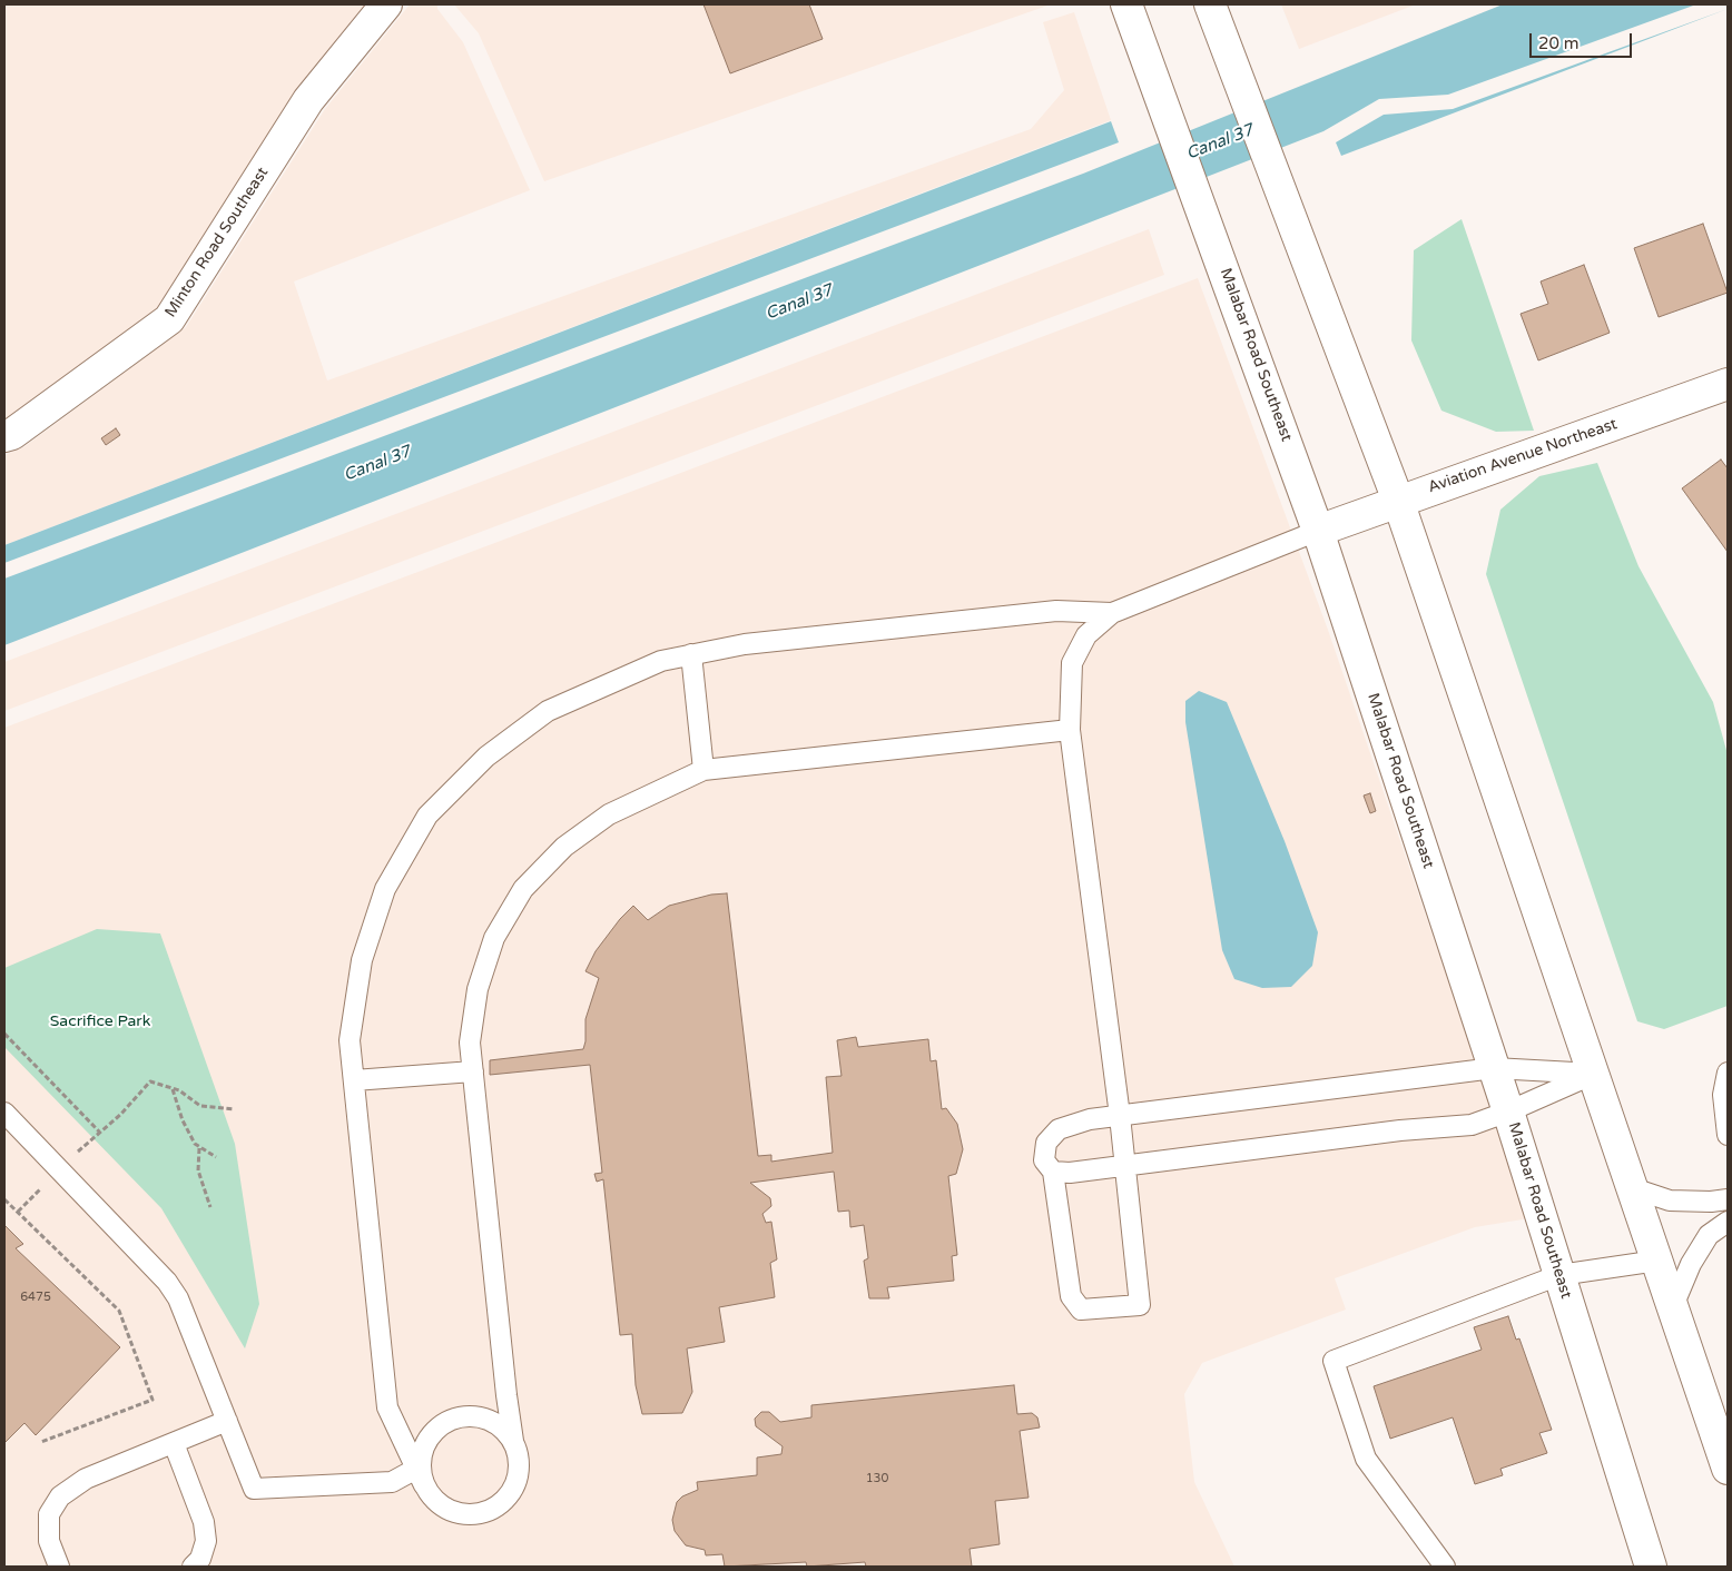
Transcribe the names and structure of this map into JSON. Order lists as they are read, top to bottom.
{
  "streets": {
    "main road": ["Minton Road Southeast", "Malabar Road Southeast", "Aviation Avenue Northeast"]
  },
  "crossings": [
    ["Malabar Road Southeast", "Aviation Avenue Northeast"]
  ],
  "water": ["Canal 37"],
  "parks": ["Sacrifice Park"],
  "house_numbers": ["6475", "130"],
  "scale_bar": "20 m"
}
